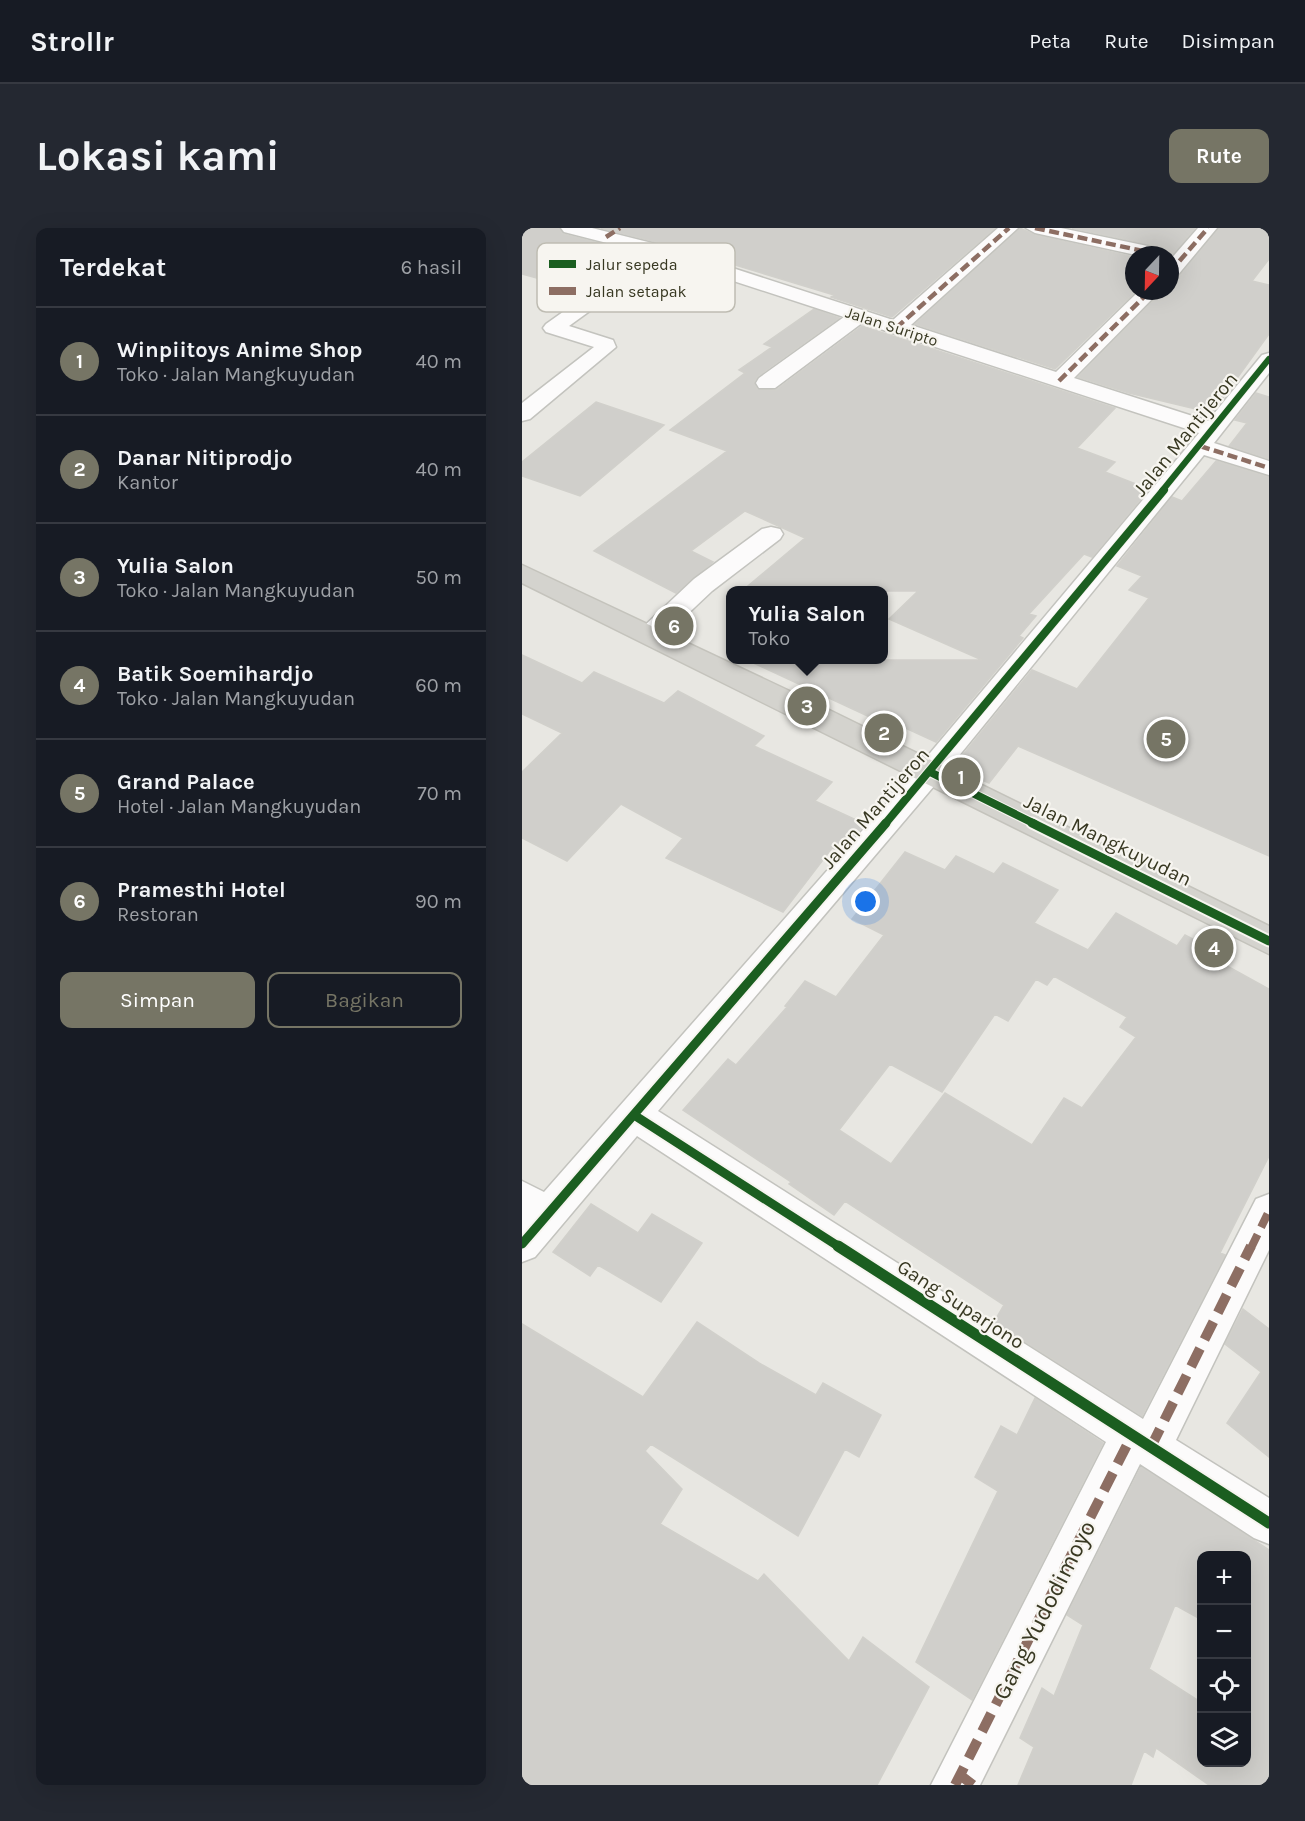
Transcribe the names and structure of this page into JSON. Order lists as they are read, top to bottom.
{
  "streets": {
    "main road": ["Jalan Mangkuyudan"],
    "street": [
      "Jalan Suripto",
      "Jalan Mantijeron",
      "Gang Suparjono",
      "Gang Yudodimoyo"
    ]
  },
  "crossings": [
    ["Jalan Suripto", "Jalan Mantijeron"],
    ["Jalan Mantijeron", "Jalan Mangkuyudan"],
    ["Jalan Mantijeron", "Gang Suparjono"],
    ["Gang Suparjono", "Gang Yudodimoyo"]
  ],
  "legend": ["Jalur sepeda", "Jalan setapak"],
  "north": "bottom",
  "page": {
    "header": "Strollr",
    "nav": ["Peta", "Rute", "Disimpan"],
    "buttons": [
      "Rute",
      ["Simpan", "Bagikan"]
    ],
    "title": "Lokasi kami",
    "heading": ["Terdekat", "6 hasil"],
    "list": [
      {
        "mark": "1",
        "name": "Winpiitoys Anime Shop",
        "note": "Toko · Jalan Mangkuyudan",
        "value": "40 m"
      },
      {
        "mark": "2",
        "name": "Danar Nitiprodjo",
        "note": "Kantor",
        "value": "40 m"
      },
      {
        "mark": "3",
        "name": "Yulia Salon",
        "note": "Toko · Jalan Mangkuyudan",
        "value": "50 m"
      },
      {
        "mark": "4",
        "name": "Batik Soemihardjo",
        "note": "Toko · Jalan Mangkuyudan",
        "value": "60 m"
      },
      {
        "mark": "5",
        "name": "Grand Palace",
        "note": "Hotel · Jalan Mangkuyudan",
        "value": "70 m"
      },
      {
        "mark": "6",
        "name": "Pramesthi Hotel",
        "note": "Restoran",
        "value": "90 m"
      }
    ],
    "popup": ["Yulia Salon", "Toko"],
    "pins": [
      "6",
      "3",
      "2",
      "5",
      "1",
      "4"
    ],
    "map_buttons": ["+", "−"]
  }
}
